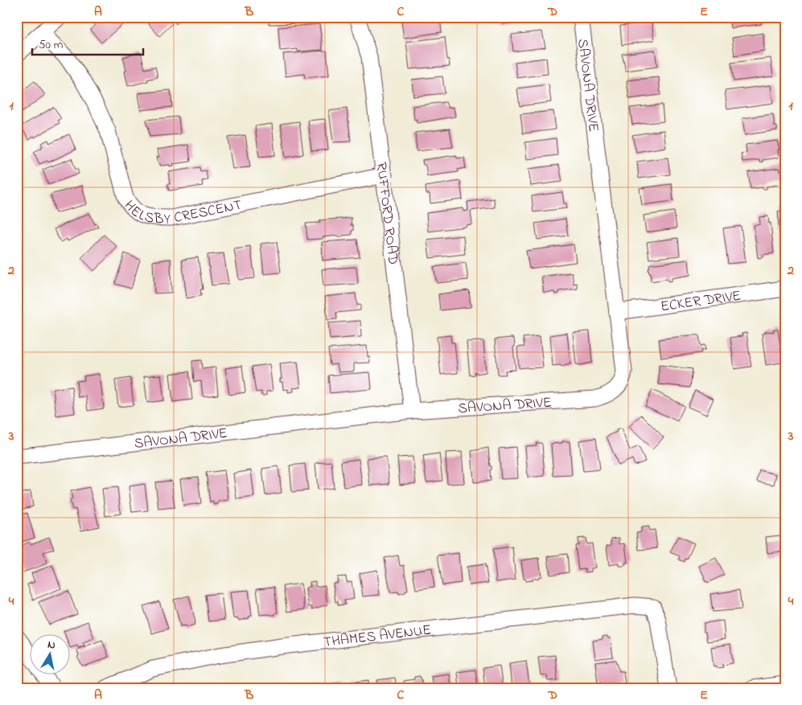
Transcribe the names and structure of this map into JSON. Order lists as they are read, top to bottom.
{
  "streets": {
    "street": [
      "SAVONA DRIVE",
      "HELSBY CRESCENT",
      "RUFFORD ROAD",
      "ECKER DRIVE",
      "THAMES AVENUE"
    ]
  },
  "crossings": [
    ["SAVONA DRIVE", "RUFFORD ROAD"],
    ["SAVONA DRIVE", "ECKER DRIVE"],
    ["HELSBY CRESCENT", "RUFFORD ROAD"]
  ],
  "scale_bar": "50 m",
  "north": "top",
  "grid": {
    "columns": [
      "A",
      "B",
      "C",
      "D",
      "E"
    ],
    "rows": [
      "1",
      "2",
      "3",
      "4"
    ]
  }
}
